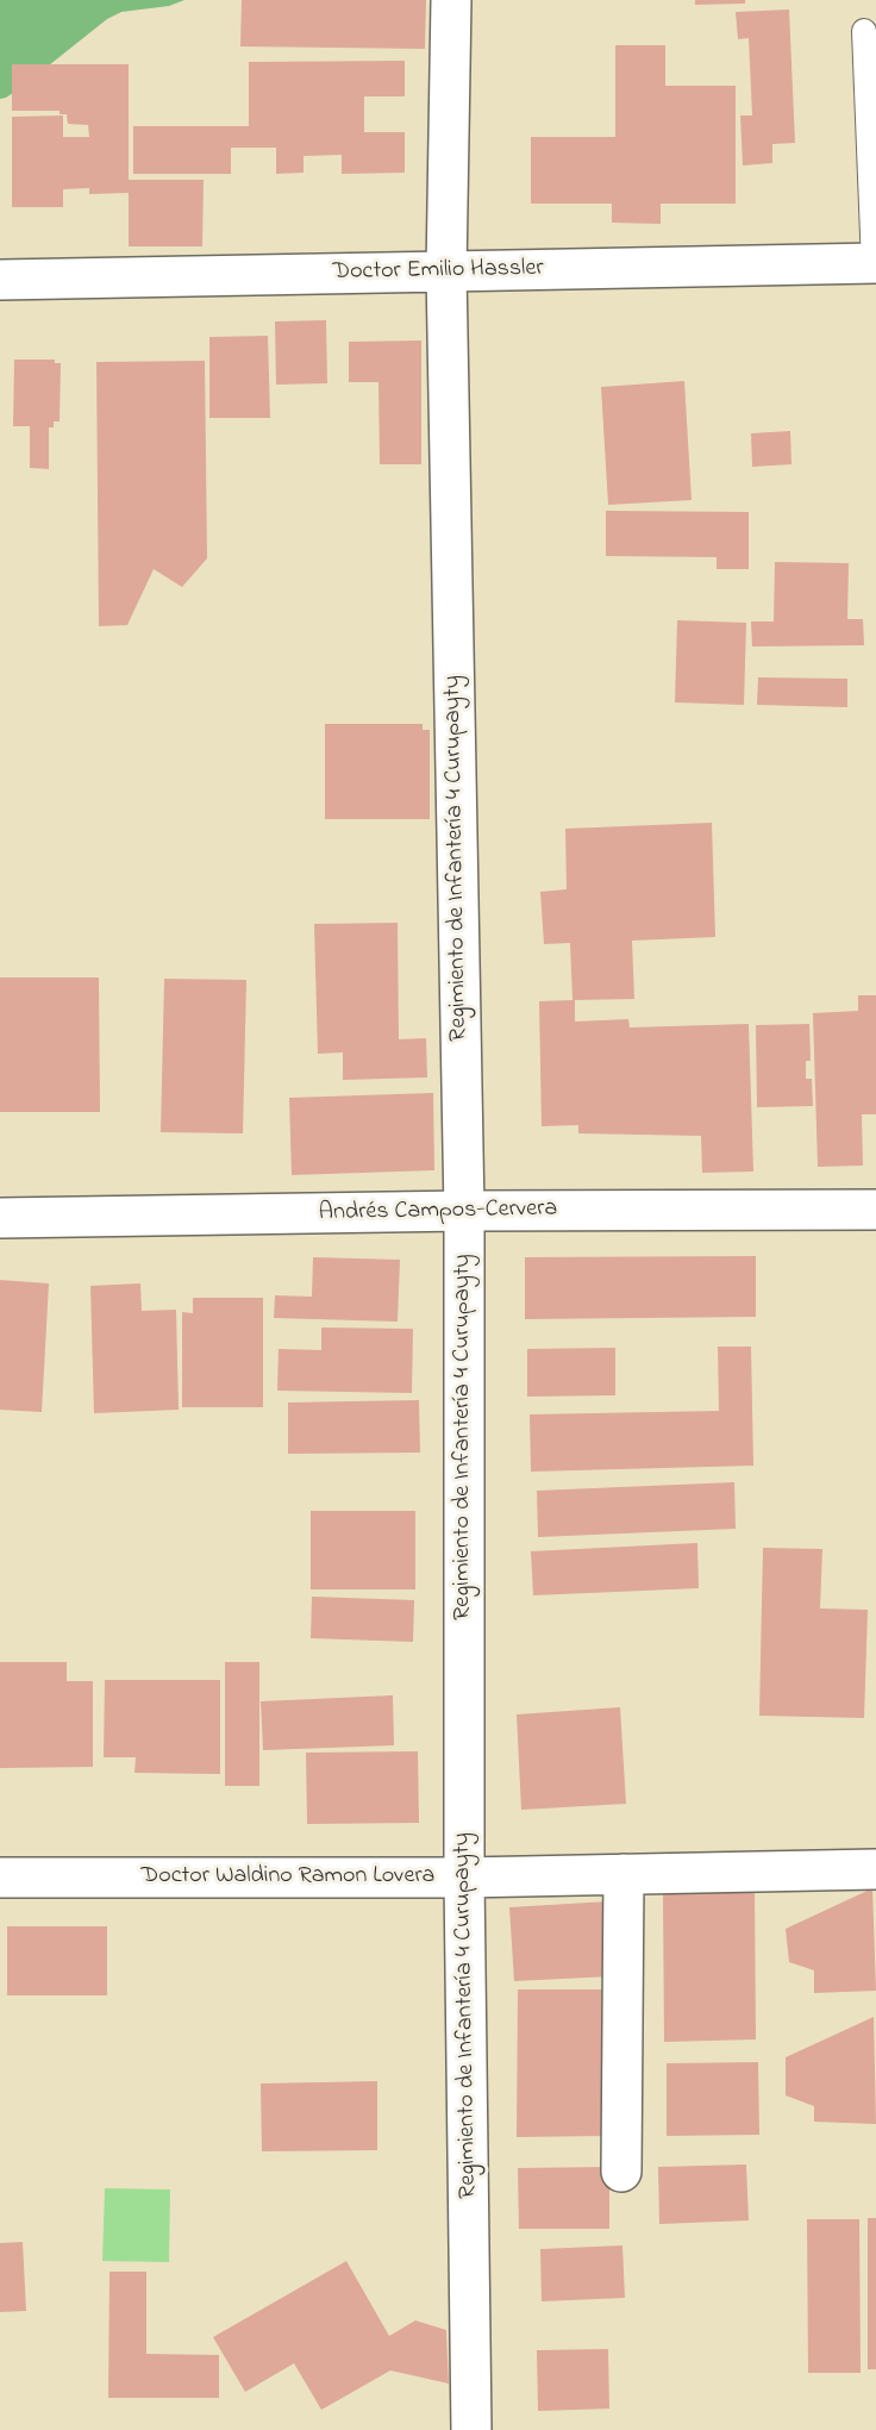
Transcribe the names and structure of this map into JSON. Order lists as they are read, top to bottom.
{
  "streets": {
    "street": [
      "Doctor Emilio Hassler",
      "Regimiento de Infantería 4 Curupayty",
      "Andrés Campos-Cervera",
      "Doctor Waldino Ramon Lovera"
    ]
  },
  "crossings": [
    ["Doctor Emilio Hassler", "Regimiento de Infantería 4 Curupayty"],
    ["Regimiento de Infantería 4 Curupayty", "Andrés Campos-Cervera"],
    ["Regimiento de Infantería 4 Curupayty", "Doctor Waldino Ramon Lovera"]
  ]
}
